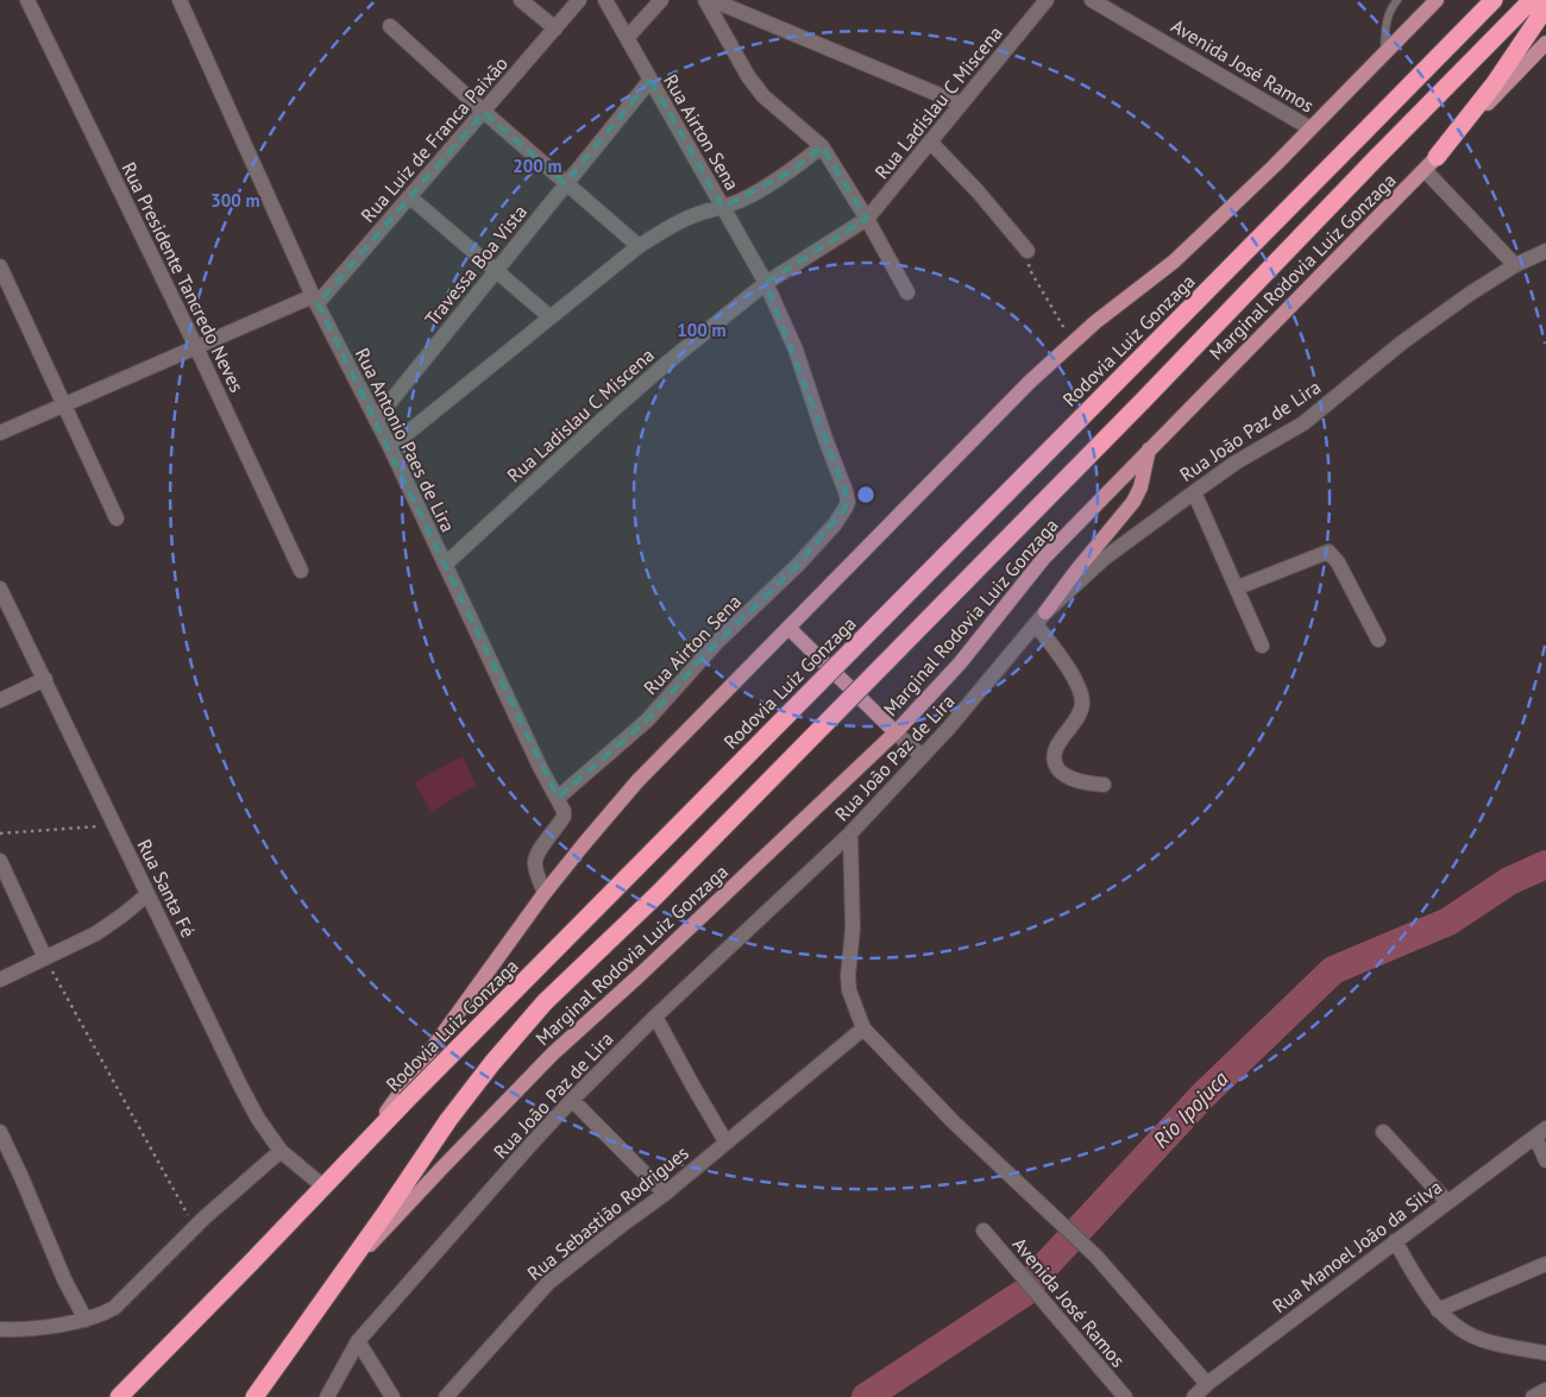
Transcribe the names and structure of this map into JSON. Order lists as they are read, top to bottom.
{
  "streets": {
    "highway": ["Rodovia Luiz Gonzaga"],
    "main road": ["Marginal Rodovia Luiz Gonzaga"],
    "street": [
      "Avenida José Ramos",
      "Rua Ladislau C Miscena",
      "Rua Airton Sena",
      "Rua Luiz de Franca Paixão",
      "Travessa Boa Vista",
      "Rua Presidente Tancredo Neves",
      "Rua João Paz de Lira",
      "Rua Antonio Paes de Lira",
      "Rua Santa Fé",
      "Rua Sebastião Rodrigues",
      "Rua Manoel João da Silva"
    ]
  },
  "crossings": [
    ["Rua Ladislau C Miscena", "Rua Airton Sena"],
    ["Rua Ladislau C Miscena", "Rua Antonio Paes de Lira"],
    ["Rua Airton Sena", "Travessa Boa Vista"],
    ["Rua Airton Sena", "Rua Antonio Paes de Lira"],
    ["Rua Luiz de Franca Paixão", "Rua Presidente Tancredo Neves"],
    ["Rua Luiz de Franca Paixão", "Rua Antonio Paes de Lira"],
    ["Travessa Boa Vista", "Rua Antonio Paes de Lira"],
    ["Rodovia Luiz Gonzaga", "Rua Santa Fé"]
  ],
  "water": ["Rio Ipojuca"],
  "rings": ["200 m", "300 m", "100 m"]
}
